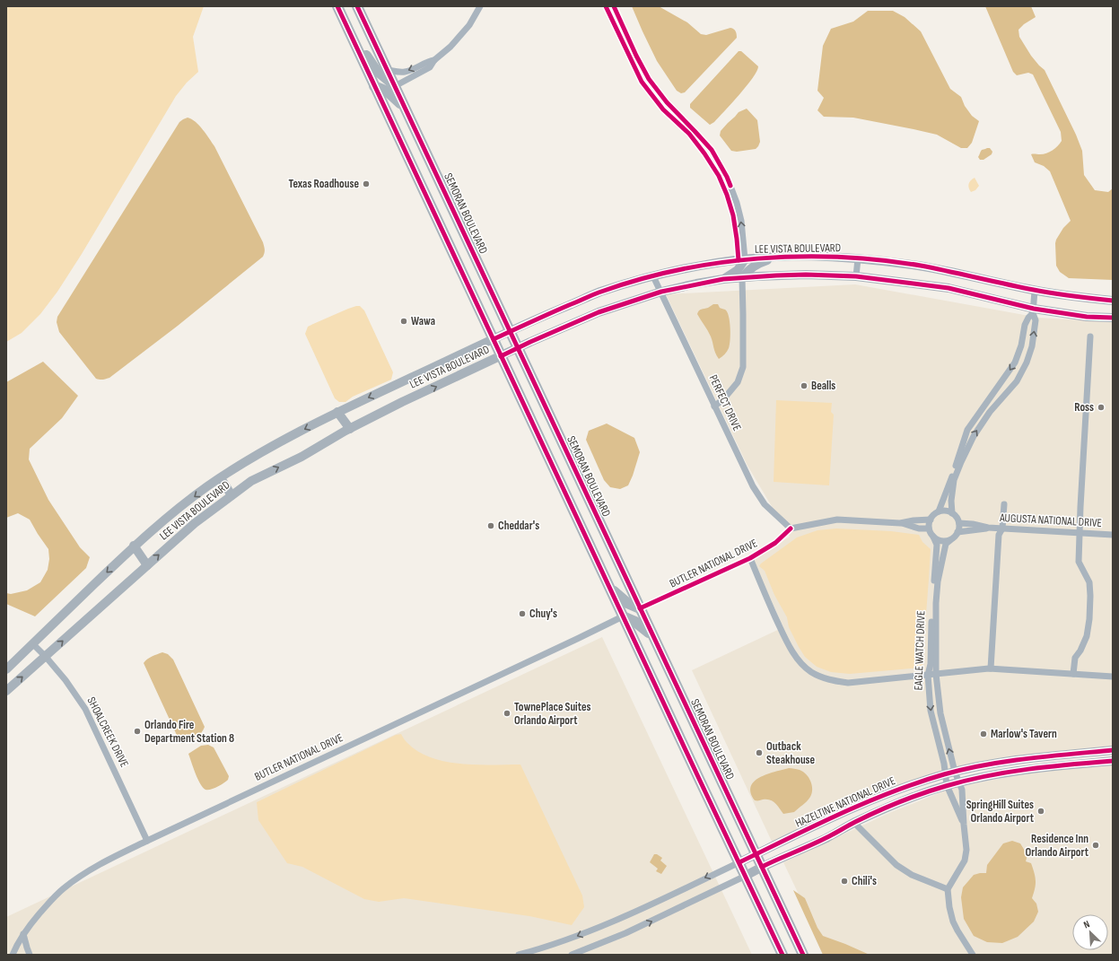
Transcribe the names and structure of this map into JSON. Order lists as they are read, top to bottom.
{
  "streets": {
    "main road": ["SEMORAN BOULEVARD"],
    "street": [
      "LEE VISTA BOULEVARD",
      "PERFECT DRIVE",
      "AUGUSTA NATIONAL DRIVE",
      "BUTLER NATIONAL DRIVE",
      "EAGLE WATCH DRIVE",
      "SHOALCREEK DRIVE",
      "HAZELTINE NATIONAL DRIVE"
    ]
  },
  "crossings": [
    ["SEMORAN BOULEVARD", "LEE VISTA BOULEVARD"],
    ["SEMORAN BOULEVARD", "BUTLER NATIONAL DRIVE"],
    ["SEMORAN BOULEVARD", "HAZELTINE NATIONAL DRIVE"],
    ["LEE VISTA BOULEVARD", "PERFECT DRIVE"],
    ["LEE VISTA BOULEVARD", "SHOALCREEK DRIVE"],
    ["PERFECT DRIVE", "BUTLER NATIONAL DRIVE"],
    ["BUTLER NATIONAL DRIVE", "SHOALCREEK DRIVE"],
    ["EAGLE WATCH DRIVE", "HAZELTINE NATIONAL DRIVE"]
  ],
  "places": [
    "Texas Roadhouse",
    "Wawa",
    "Bealls",
    "Ross",
    "Cheddar's",
    "Chuy's",
    "TownePlace Suites Orlando Airport",
    "Orlando Fire Department Station 8",
    "Marlow's Tavern",
    "Outback Steakhouse",
    "SpringHill Suites Orlando Airport",
    "Residence Inn Orlando Airport",
    "Chili's"
  ],
  "north": "top left"
}
